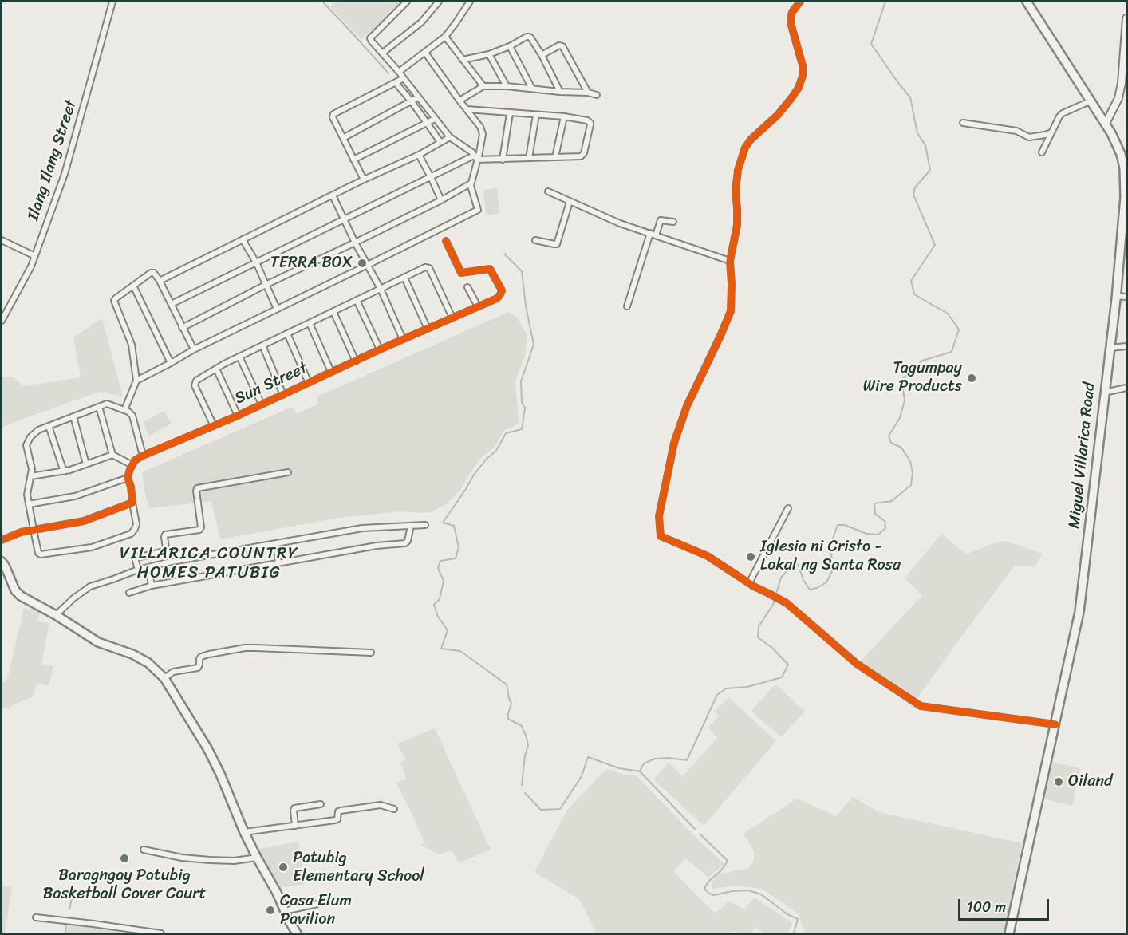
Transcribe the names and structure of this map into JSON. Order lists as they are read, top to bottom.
{
  "streets": {
    "main road": ["Miguel Villarica Road"],
    "street": ["Ilang Ilang Street", "Sun Street"]
  },
  "districts": ["VILLARICA COUNTRY HOMES PATUBIG"],
  "places": [
    "TERRA BOX",
    "Tagumpay Wire Products",
    "Iglesia ni Cristo - Lokal ng Santa Rosa",
    "Oiland",
    "Baragngay Patubig Basketball Cover Court",
    "Patubig Elementary School",
    "Casa Elum Pavilion"
  ],
  "scale_bar": "100 m"
}
